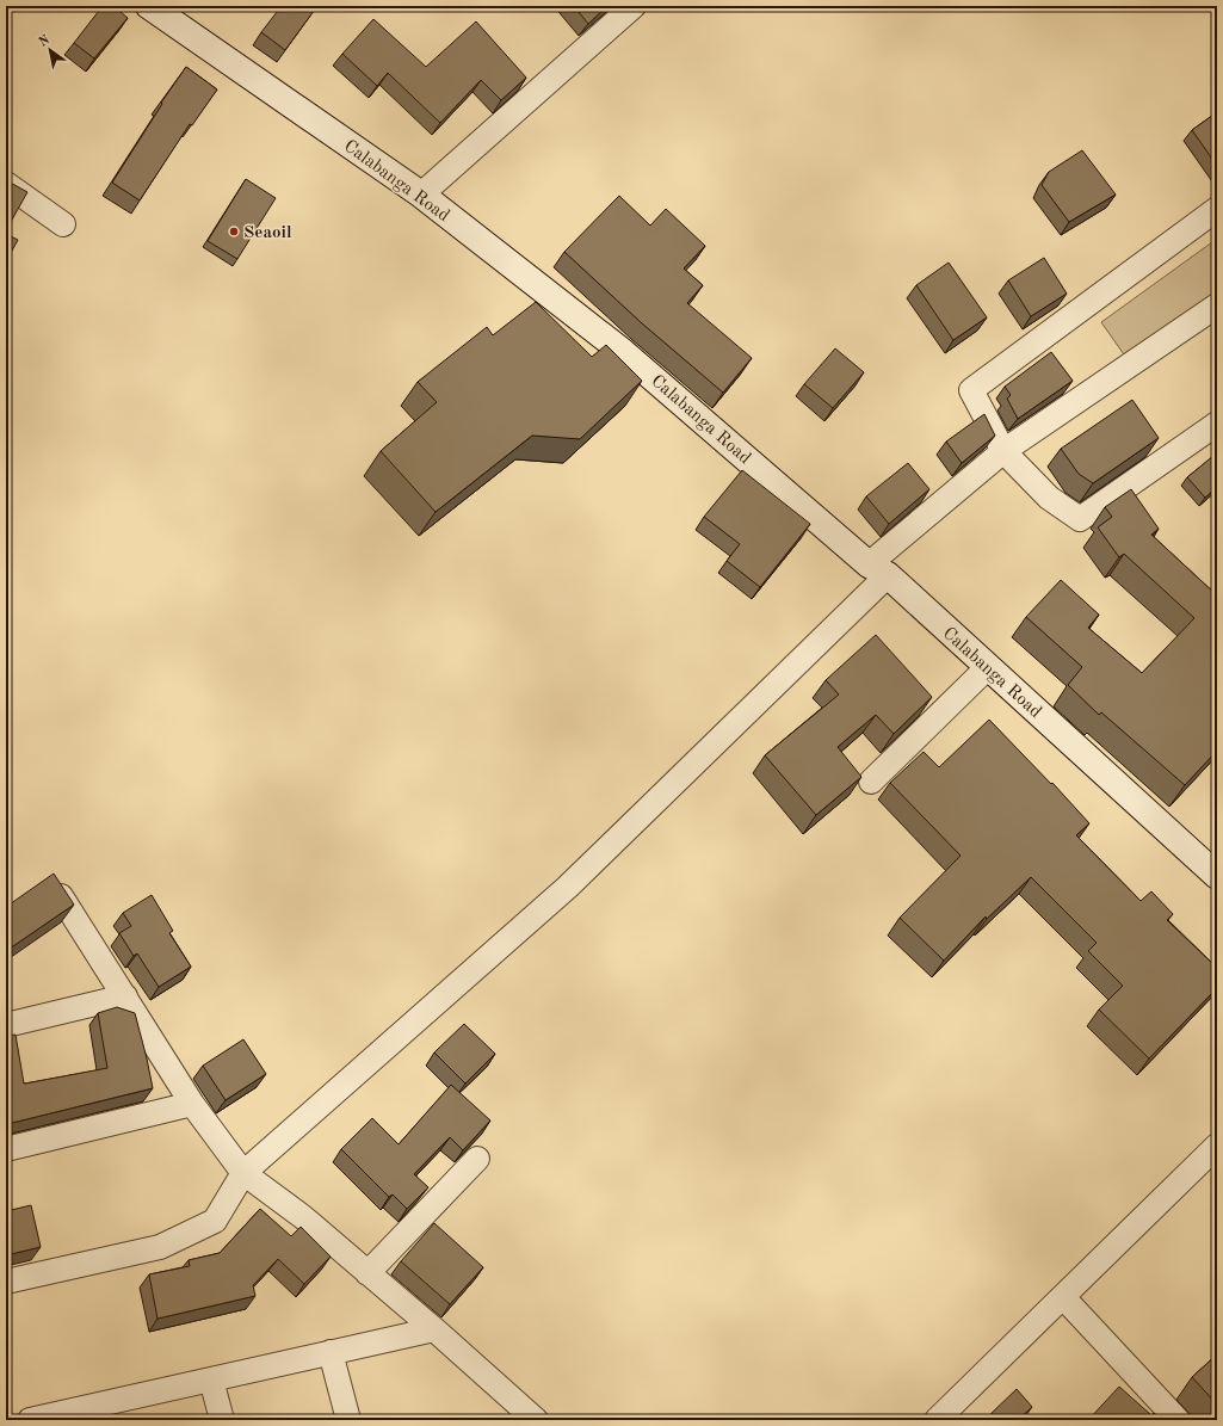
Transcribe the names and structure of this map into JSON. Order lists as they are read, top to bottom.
{
  "streets": {
    "main road": ["Calabanga Road"]
  },
  "places": ["Seaoil"],
  "north": "top left"
}
